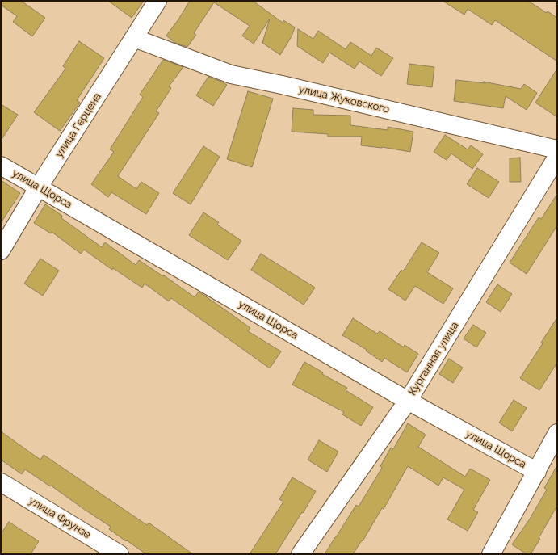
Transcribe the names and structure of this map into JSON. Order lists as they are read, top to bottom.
{
  "streets": {
    "street": [
      "улица Жуковского",
      "улица Герцена",
      "улица Щорса",
      "Курганная улица",
      "улица Фрунзе"
    ]
  },
  "crossings": [
    ["улица Жуковского", "улица Герцена"],
    ["улица Герцена", "улица Щорса"],
    ["улица Щорса", "Курганная улица"]
  ]
}
